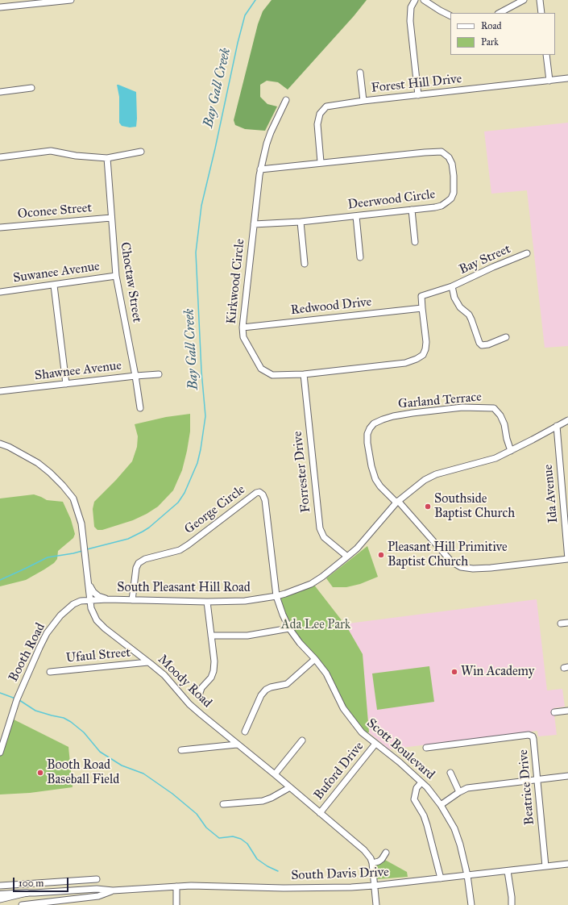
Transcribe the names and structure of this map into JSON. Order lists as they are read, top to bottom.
{
  "streets": {
    "street": [
      "Forest Hill Drive",
      "Deerwood Circle",
      "Oconee Street",
      "Bay Street",
      "Suwanee Avenue",
      "Kirkwood Circle",
      "Choctaw Street",
      "Redwood Drive",
      "Shawnee Avenue",
      "Garland Terrace",
      "Forrester Drive",
      "Ida Avenue",
      "George Circle",
      "South Pleasant Hill Road",
      "Booth Road",
      "Ufaul Street",
      "Moody Road",
      "Scott Boulevard",
      "Buford Drive",
      "Beatrice Drive",
      "South Davis Drive"
    ]
  },
  "crossings": [
    ["Forest Hill Drive", "Deerwood Circle"],
    ["Deerwood Circle", "Kirkwood Circle"],
    ["Oconee Street", "Choctaw Street"],
    ["Bay Street", "Kirkwood Circle"],
    ["Bay Street", "Redwood Drive"],
    ["Suwanee Avenue", "Choctaw Street"],
    ["Kirkwood Circle", "Redwood Drive"],
    ["Kirkwood Circle", "Forrester Drive"],
    ["Choctaw Street", "Shawnee Avenue"],
    ["Garland Terrace", "South Pleasant Hill Road"],
    ["Forrester Drive", "South Pleasant Hill Road"],
    ["Ida Avenue", "South Pleasant Hill Road"],
    ["George Circle", "South Pleasant Hill Road"],
    ["George Circle", "Scott Boulevard"],
    ["South Pleasant Hill Road", "Booth Road"],
    ["South Pleasant Hill Road", "Moody Road"],
    ["South Pleasant Hill Road", "Scott Boulevard"],
    ["Booth Road", "Moody Road"],
    ["Ufaul Street", "Moody Road"],
    ["Moody Road", "Buford Drive"],
    ["Moody Road", "South Davis Drive"],
    ["Scott Boulevard", "Buford Drive"],
    ["Scott Boulevard", "South Davis Drive"],
    ["Beatrice Drive", "South Davis Drive"]
  ],
  "water": ["Bay Gall Creek"],
  "parks": ["Ada Lee Park"],
  "places": [
    "Southside Baptist Church",
    "Pleasant Hill Primitive Baptist Church",
    "Win Academy",
    "Booth Road Baseball Field"
  ],
  "legend": ["Road", "Park"],
  "scale_bar": "100 m"
}
